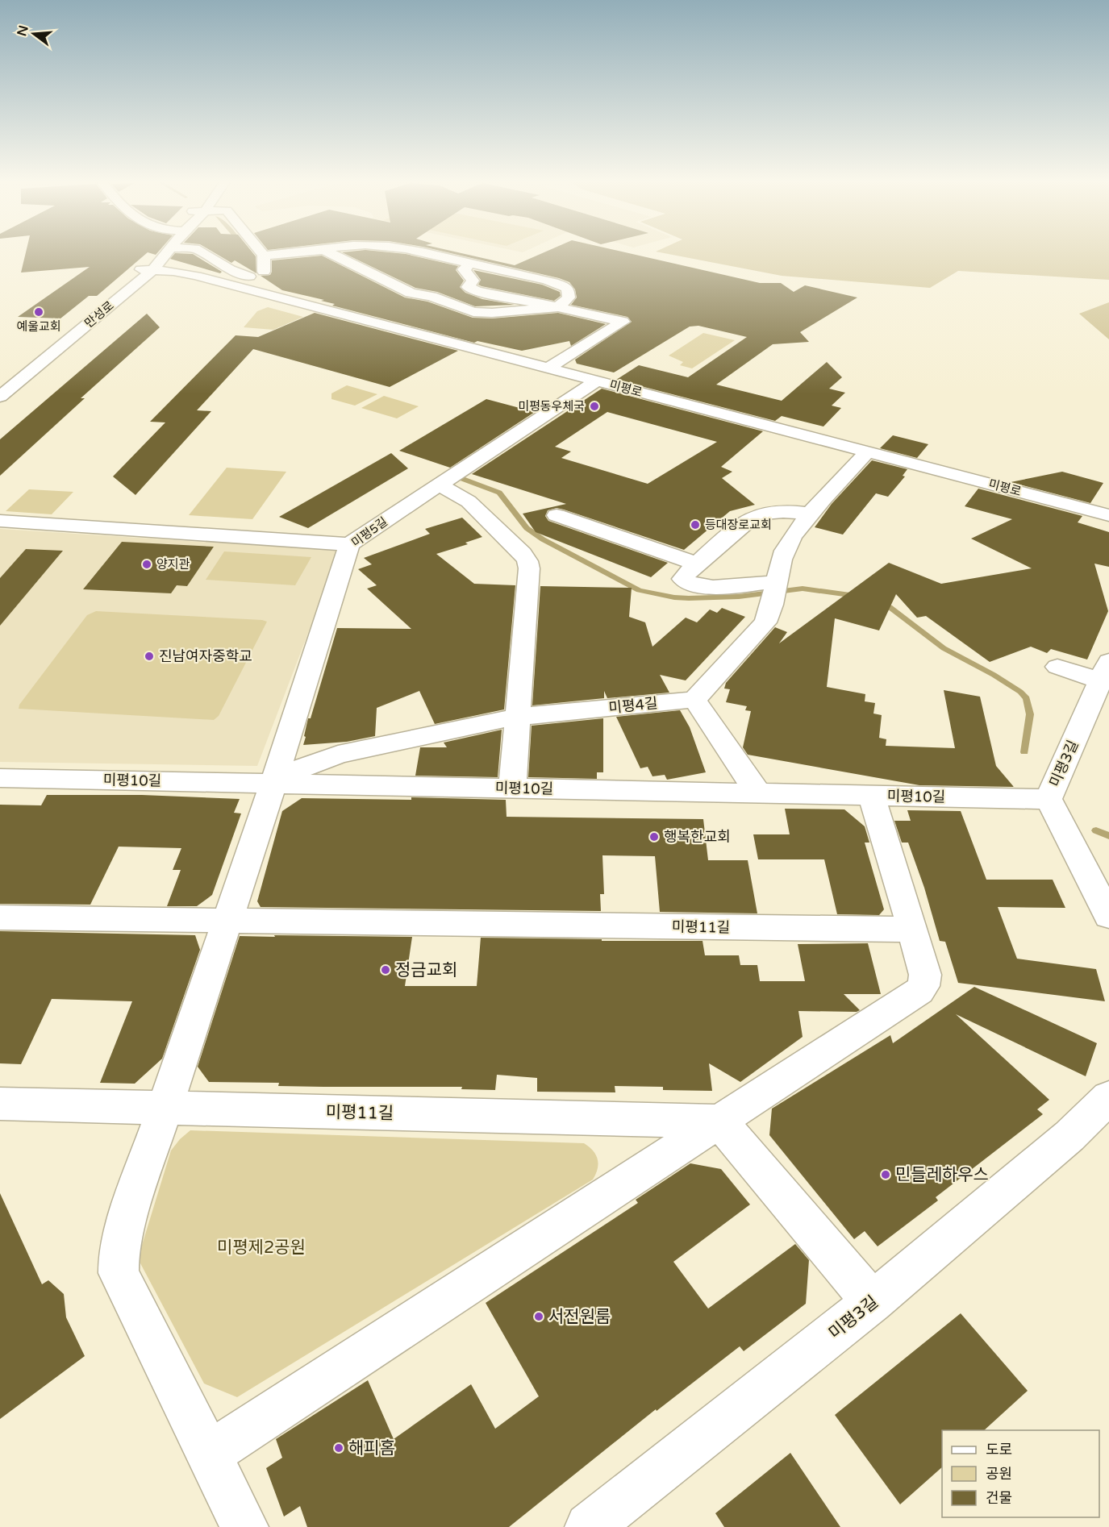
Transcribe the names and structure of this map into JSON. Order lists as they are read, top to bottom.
{
  "streets": {
    "street": [
      "만성로",
      "미평로",
      "미평5길",
      "미평4길",
      "미평3길",
      "미평10길",
      "미평11길"
    ]
  },
  "crossings": [
    ["만성로", "미평로"],
    ["미평로", "미평5길"],
    ["미평5길", "미평4길"],
    ["미평5길", "미평10길"],
    ["미평5길", "미평11길"],
    ["미평4길", "미평10길"],
    ["미평3길", "미평10길"]
  ],
  "parks": ["미평제2공원"],
  "places": [
    "예울교회",
    "미평동우체국",
    "등대장로교회",
    "양지관",
    "진남여자중학교",
    "행복한교회",
    "정금교회",
    "민들레하우스",
    "서전원룸",
    "해피홈"
  ],
  "legend": ["도로", "공원", "건물"],
  "north": "left"
}
